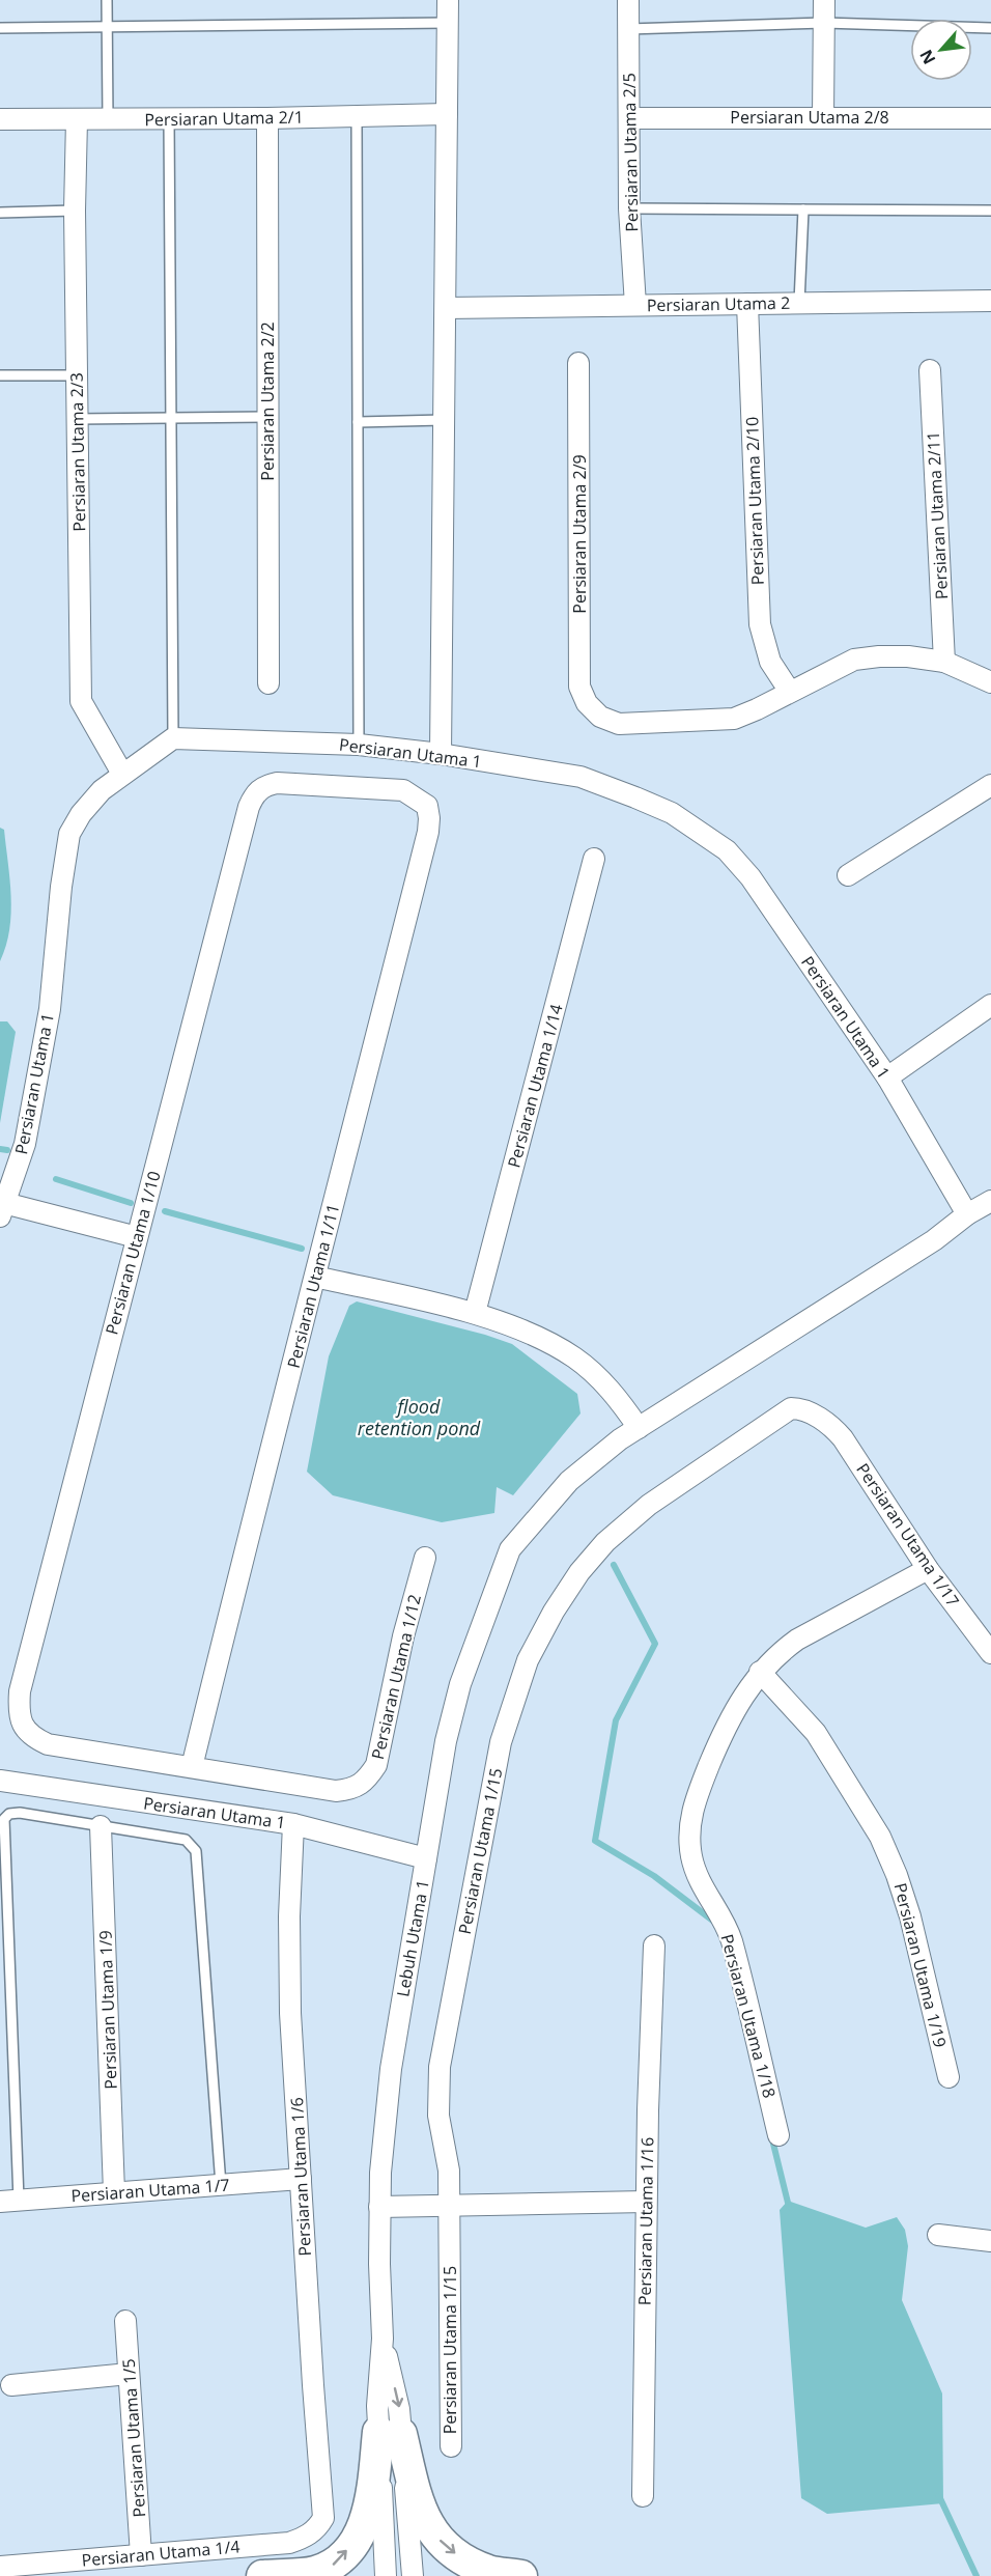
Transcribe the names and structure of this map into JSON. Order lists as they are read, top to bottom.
{
  "streets": {
    "street": [
      "Persiaran Utama 2/8",
      "Persiaran Utama 2/1",
      "Persiaran Utama 2/5",
      "Persiaran Utama 2",
      "Persiaran Utama 2/2",
      "Persiaran Utama 2/3",
      "Persiaran Utama 2/10",
      "Persiaran Utama 2/11",
      "Persiaran Utama 2/9",
      "Persiaran Utama 1",
      "Persiaran Utama 1/14",
      "Persiaran Utama 1/10",
      "Persiaran Utama 1/11",
      "Persiaran Utama 1/17",
      "Persiaran Utama 1/12",
      "Persiaran Utama 1/15",
      "Lebuh Utama 1",
      "Persiaran Utama 1/19",
      "Persiaran Utama 1/9",
      "Persiaran Utama 1/18",
      "Persiaran Utama 1/6",
      "Persiaran Utama 1/7",
      "Persiaran Utama 1/16",
      "Persiaran Utama 1/5",
      "Persiaran Utama 1/4"
    ]
  },
  "crossings": [
    ["Persiaran Utama 2/8", "Persiaran Utama 2/5"],
    ["Persiaran Utama 2/1", "Persiaran Utama 2/2"],
    ["Persiaran Utama 2/1", "Persiaran Utama 2/3"],
    ["Persiaran Utama 2/5", "Persiaran Utama 2"],
    ["Persiaran Utama 2", "Persiaran Utama 2/10"],
    ["Persiaran Utama 2/3", "Persiaran Utama 1"],
    ["Persiaran Utama 2/10", "Persiaran Utama 2/9"],
    ["Persiaran Utama 1", "Lebuh Utama 1"],
    ["Persiaran Utama 1", "Persiaran Utama 1/6"],
    ["Persiaran Utama 1/10", "Persiaran Utama 1/11"],
    ["Persiaran Utama 1/10", "Persiaran Utama 1/12"],
    ["Persiaran Utama 1/11", "Persiaran Utama 1/12"],
    ["Persiaran Utama 1/17", "Persiaran Utama 1/15"],
    ["Persiaran Utama 1/17", "Persiaran Utama 1/18"],
    ["Persiaran Utama 1/19", "Persiaran Utama 1/18"],
    ["Persiaran Utama 1/9", "Persiaran Utama 1/7"],
    ["Persiaran Utama 1/6", "Persiaran Utama 1/7"],
    ["Persiaran Utama 1/6", "Persiaran Utama 1/4"],
    ["Persiaran Utama 1/5", "Persiaran Utama 1/4"]
  ],
  "water": ["flood retention pond"],
  "north": "bottom left"
}
